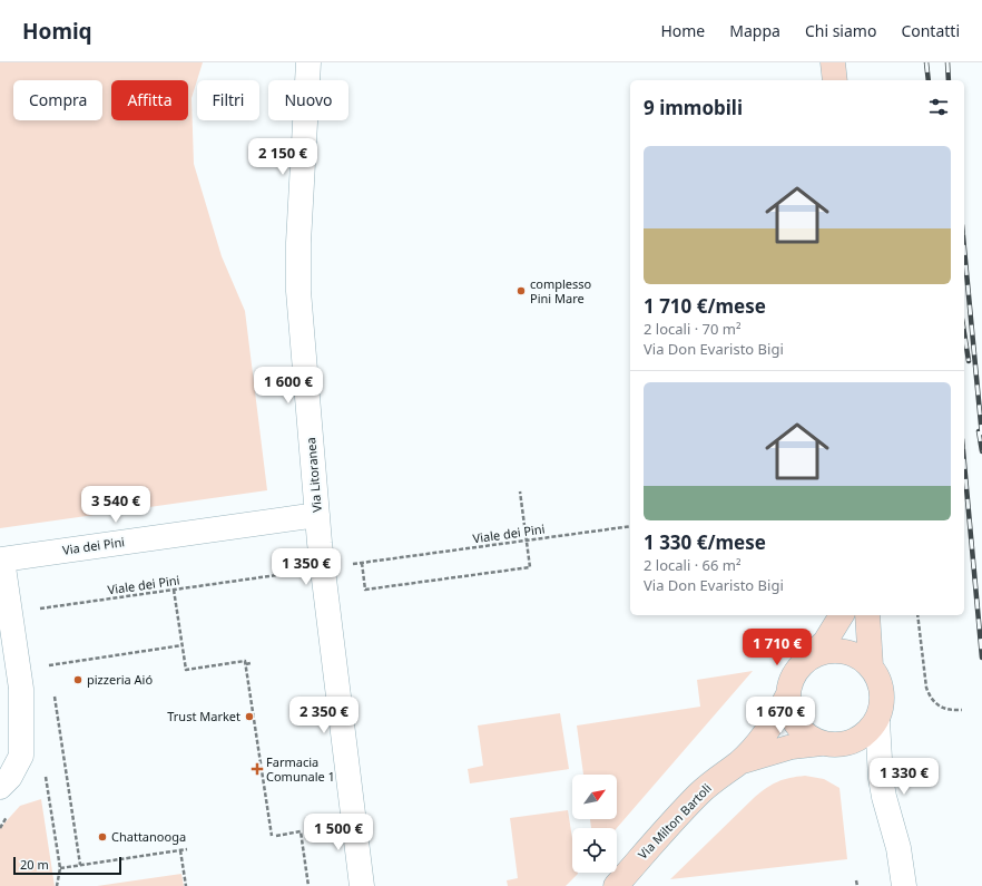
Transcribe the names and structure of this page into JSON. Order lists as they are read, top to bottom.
{
  "streets": {
    "street": ["Via Litoranea", "Via dei Pini", "Via Milton Bartoli"],
    "path": ["Viale dei Pini"]
  },
  "crossings": [
    ["Via Litoranea", "Via dei Pini"],
    ["Viale dei Pini", "Via dei Pini"]
  ],
  "places": {
    "other": [
      "complesso Pini Mare",
      "pizzeria Aió",
      "Trust Market",
      "Chattanooga"
    ],
    "health": ["Farmacia Comunale 1"]
  },
  "scale_bar": "20 m",
  "north": "top right",
  "page": {
    "header": "Homiq",
    "nav": [
      "Home",
      "Mappa",
      "Chi siamo",
      "Contatti"
    ],
    "chip": [
      "Compra",
      "Affitta",
      "Filtri",
      "Nuovo"
    ],
    "heading": "9 immobili",
    "list": [
      {
        "name": "1 710 €/mese",
        "note": "2 locali · 70 m² · Via Don Evaristo Bigi"
      },
      {
        "name": "1 330 €/mese",
        "note": "2 locali · 66 m² · Via Don Evaristo Bigi"
      }
    ],
    "price": [
      "2 150 €",
      "1 600 €",
      "3 540 €",
      "1 350 €",
      "1 710 €",
      "2 350 €",
      "1 670 €",
      "1 330 €",
      "1 500 €"
    ],
    "scale": "20 m"
  }
}
